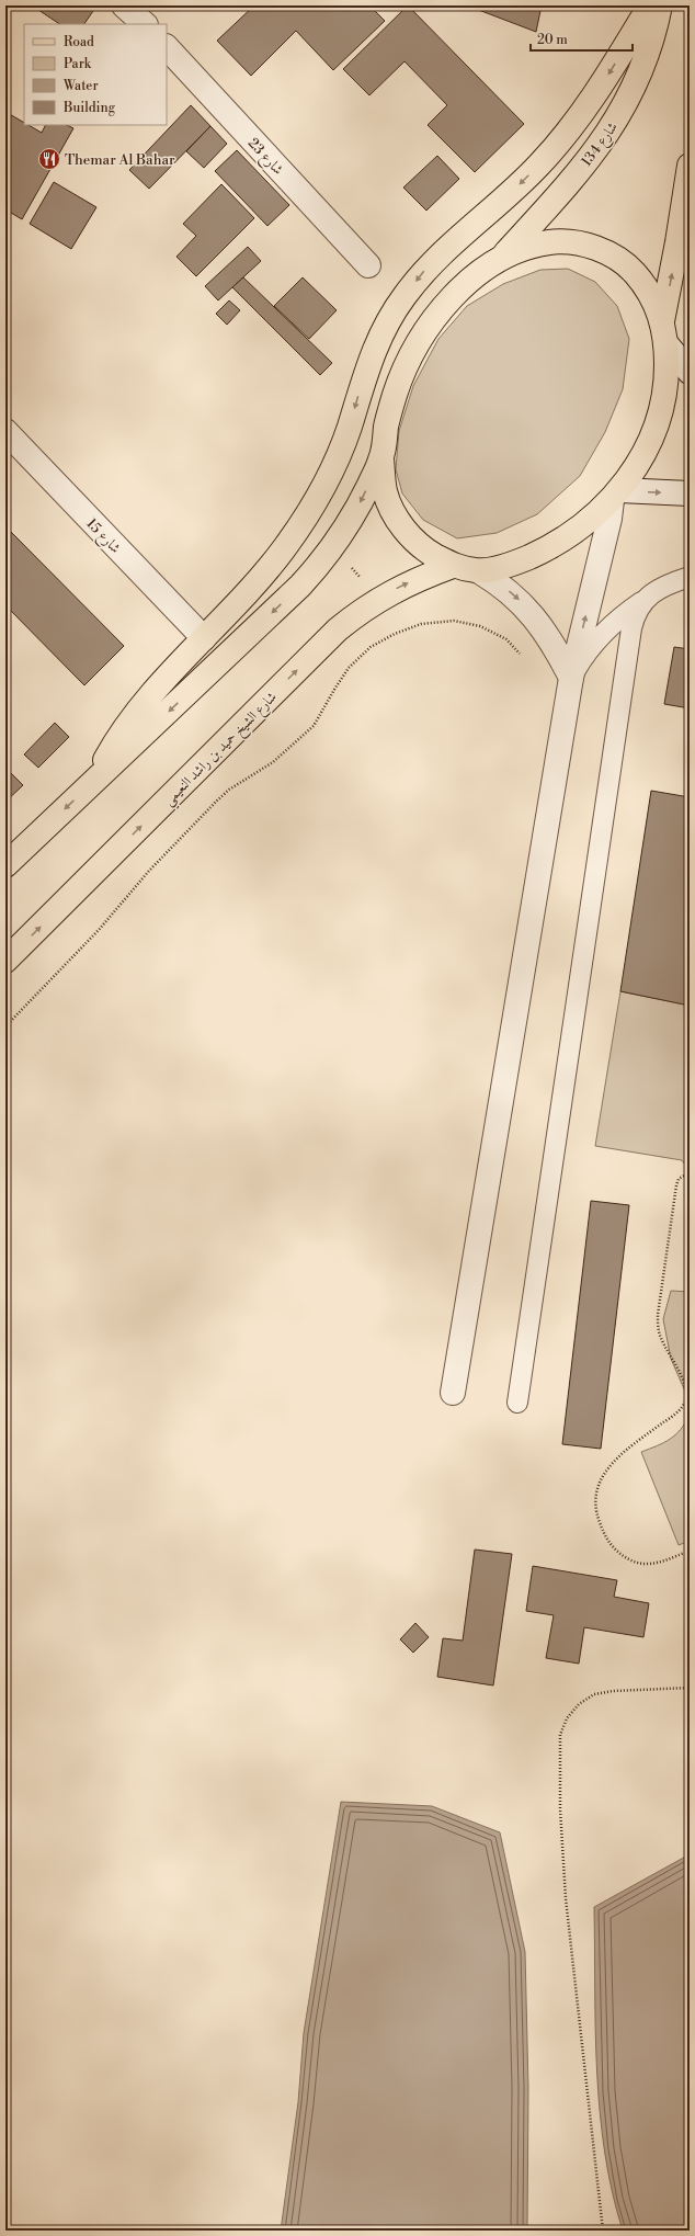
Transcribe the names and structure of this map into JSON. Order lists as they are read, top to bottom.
{
  "streets": {
    "main road": ["شارع 134", "شارع الشيخ حميد بن راشد النعيمي"],
    "street": ["شارع 23", "شارع 15"]
  },
  "places": {
    "restaurant": ["Themar Al Bahar"]
  },
  "legend": [
    "Road",
    "Park",
    "Water",
    "Building"
  ],
  "scale_bar": "20 m"
}
